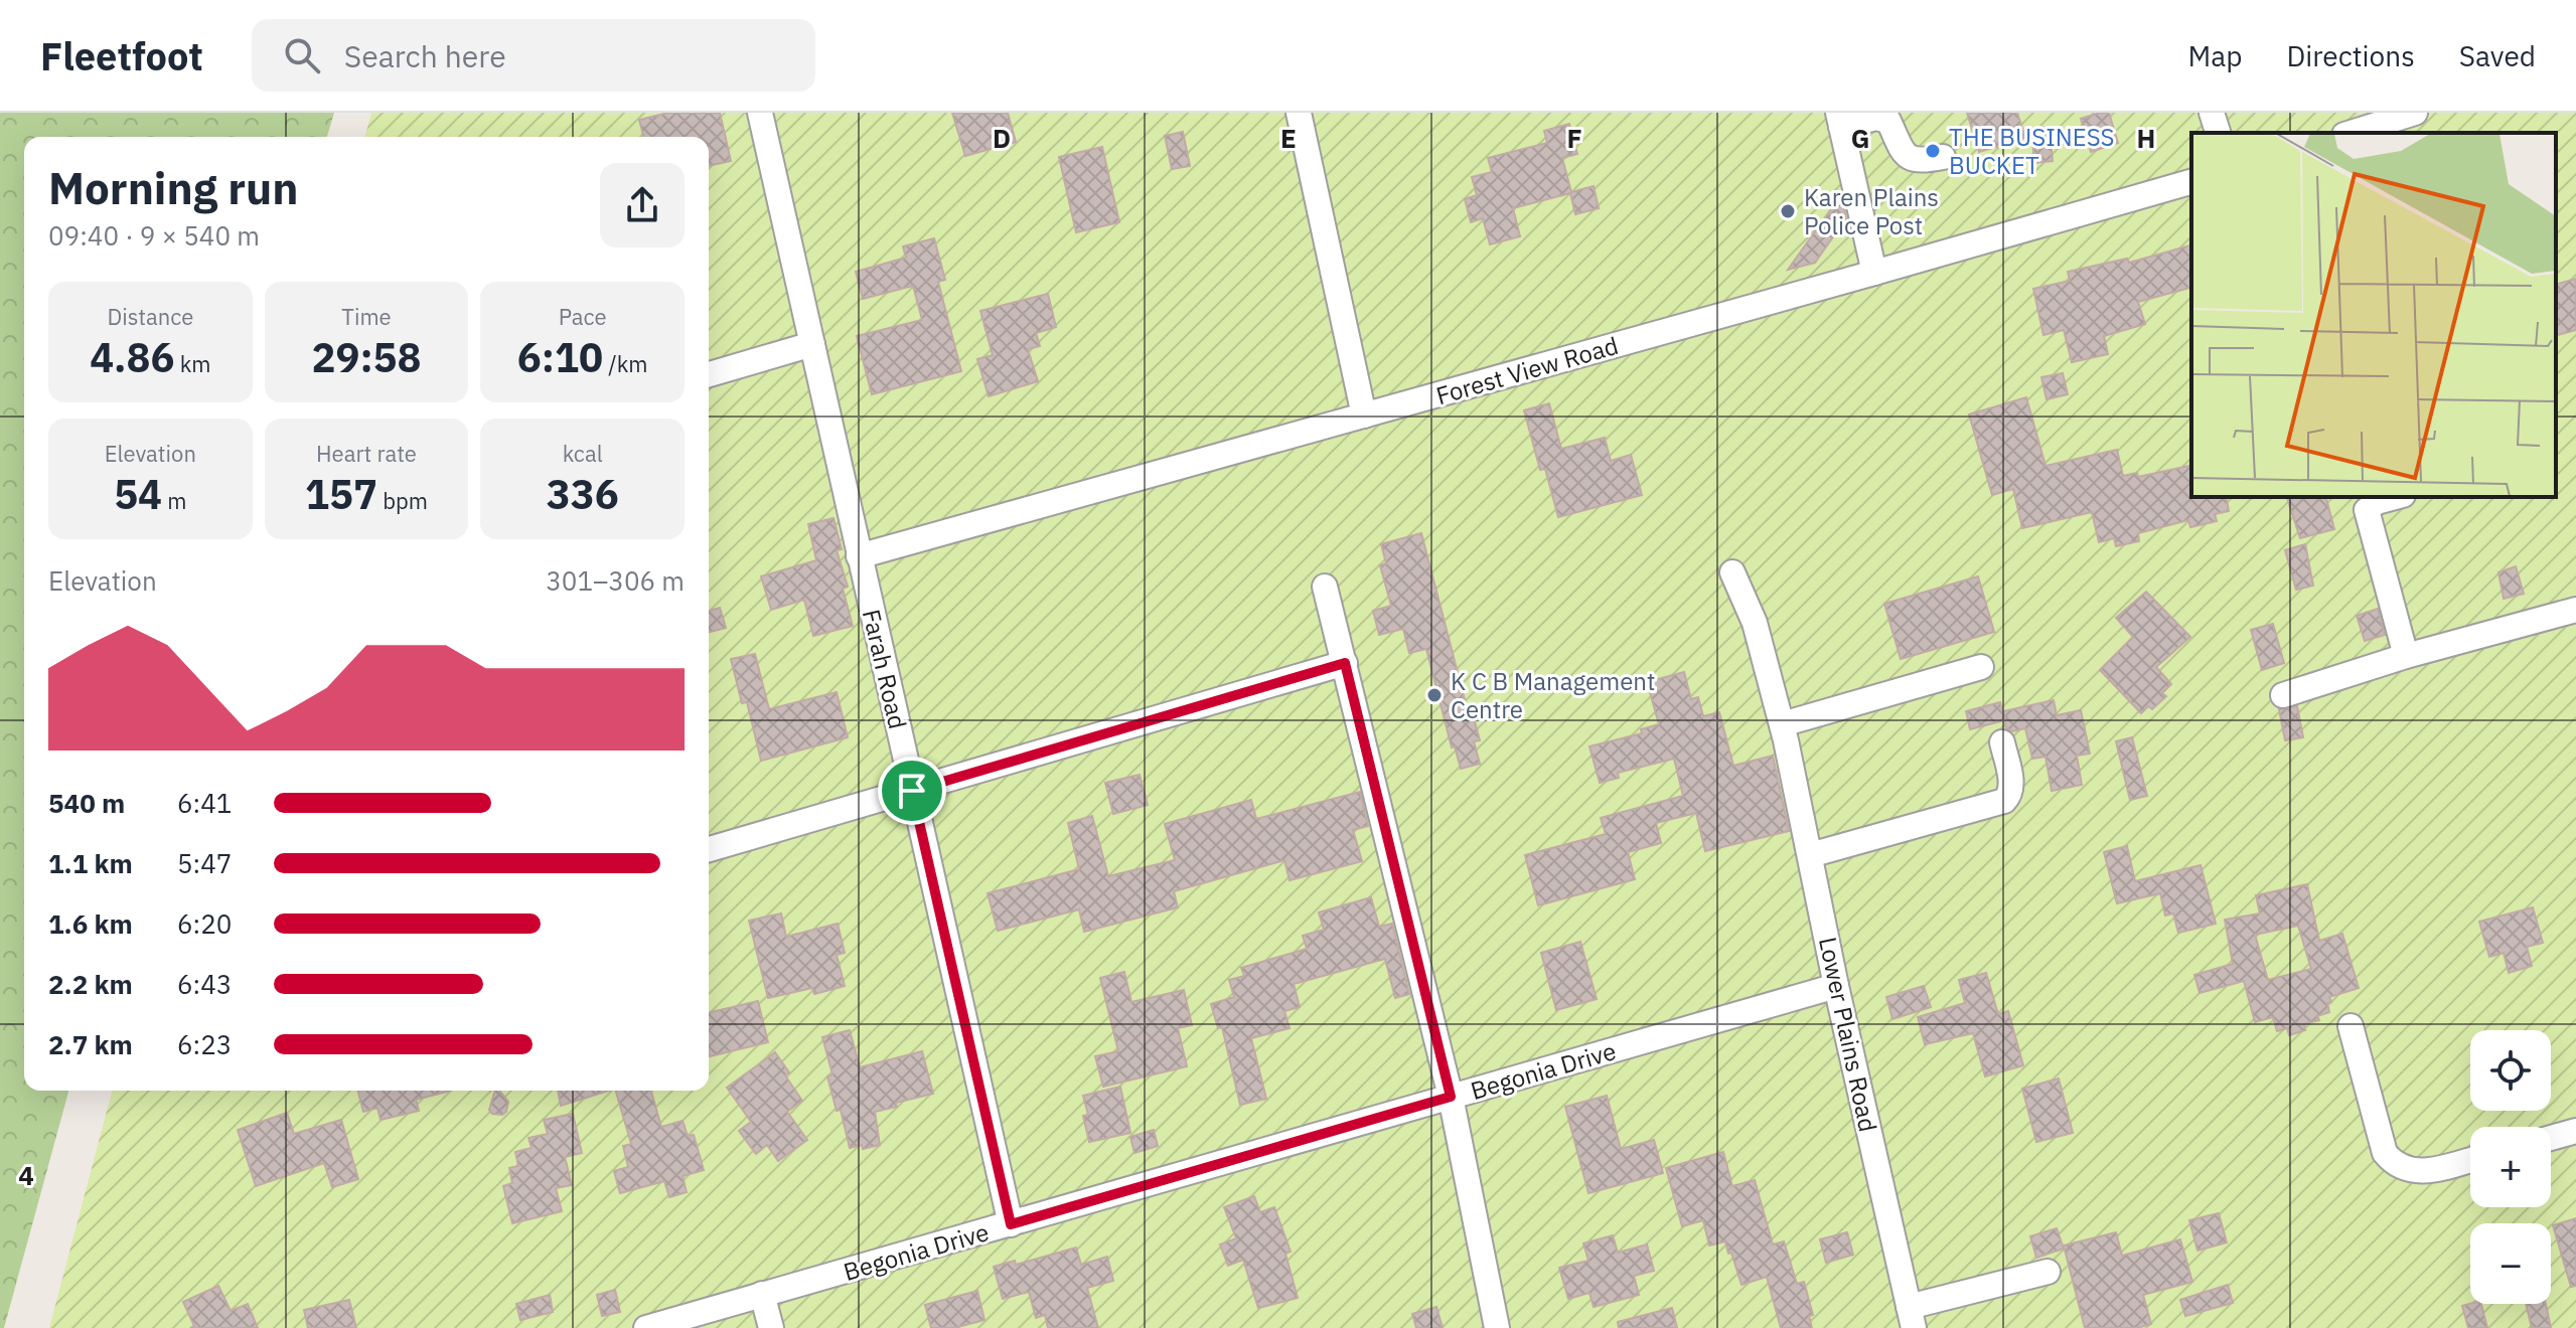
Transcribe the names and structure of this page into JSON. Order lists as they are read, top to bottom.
{
  "streets": {
    "street": [
      "Forest View Road",
      "Farah Road",
      "Lower Plains Road",
      "Begonia Drive"
    ]
  },
  "crossings": [
    ["Forest View Road", "Farah Road"],
    ["Farah Road", "Begonia Drive"],
    ["Lower Plains Road", "Begonia Drive"]
  ],
  "places": ["THE BUSINESS BUCKET", "Karen Plains Police Post", "K C B Management Centre"],
  "page": {
    "header": "Fleetfoot",
    "search": "Search here",
    "nav": ["Map", "Directions", "Saved"],
    "heading": ["Morning run", "09:40 · 9 × 540 m"],
    "stats": [
      ["Distance", "4.86 km"],
      ["Time", "29:58"],
      ["Pace", "6:10 /km"],
      ["Elevation", "54 m"],
      ["Heart rate", "157 bpm"],
      ["kcal", "336"]
    ],
    "chart": ["Elevation", "301–306 m"],
    "list": [
      {
        "name": "540 m",
        "note": "6:41"
      },
      {
        "name": "1.1 km",
        "note": "5:47"
      },
      {
        "name": "1.6 km",
        "note": "6:20"
      },
      {
        "name": "2.2 km",
        "note": "6:43"
      },
      {
        "name": "2.7 km",
        "note": "6:23"
      }
    ],
    "map_buttons": ["+", "−"]
  },
  "grid": {
    "columns": [
      "D",
      "E",
      "F",
      "G",
      "H"
    ],
    "rows": ["4"]
  }
}
